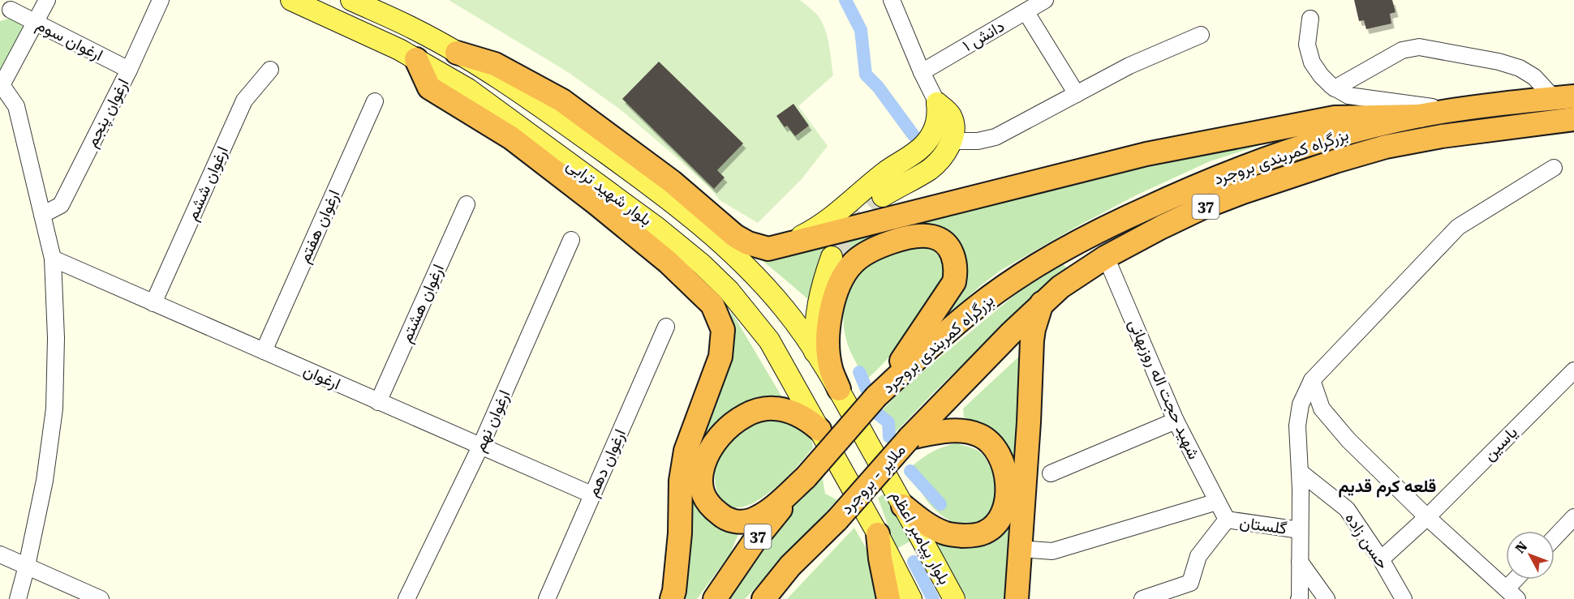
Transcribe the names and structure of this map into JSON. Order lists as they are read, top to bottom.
{
  "streets": {
    "highway": ["بزرگراه کمربندی بروجرد", "37", "ملایر - بروجرد"],
    "main road": ["بلوار شهید ترابی", "بلوار پیامبر اعظم"],
    "street": [
      "دانش ۱",
      "ارغوان سوم",
      "ارغوان پنجم",
      "ارغوان ششم",
      "ارغوان هفتم",
      "ارغوان هشتم",
      "ارغوان",
      "شهید حجت اله روزبهانی",
      "ارغوان نهم",
      "یاسین",
      "ارغوان دهم",
      "گلستان",
      "حسن زاده"
    ]
  },
  "crossings": [
    ["ارغوان سوم", "ارغوان پنجم"],
    ["بزرگراه کمربندی بروجرد", "37"],
    ["بزرگراه کمربندی بروجرد", "شهید حجت اله روزبهانی"],
    ["بزرگراه کمربندی بروجرد", "ملایر - بروجرد"],
    ["ارغوان ششم", "ارغوان"],
    ["بلوار شهید ترابی", "بلوار پیامبر اعظم"],
    ["37", "ملایر - بروجرد"],
    ["ارغوان هفتم", "ارغوان"],
    ["ارغوان هشتم", "ارغوان"],
    ["ارغوان", "ارغوان نهم"],
    ["ارغوان", "ارغوان دهم"],
    ["شهید حجت اله روزبهانی", "گلستان"],
    ["یاسین", "حسن زاده"]
  ],
  "districts": ["قلعه کرم قدیم"],
  "north": "top left"
}
